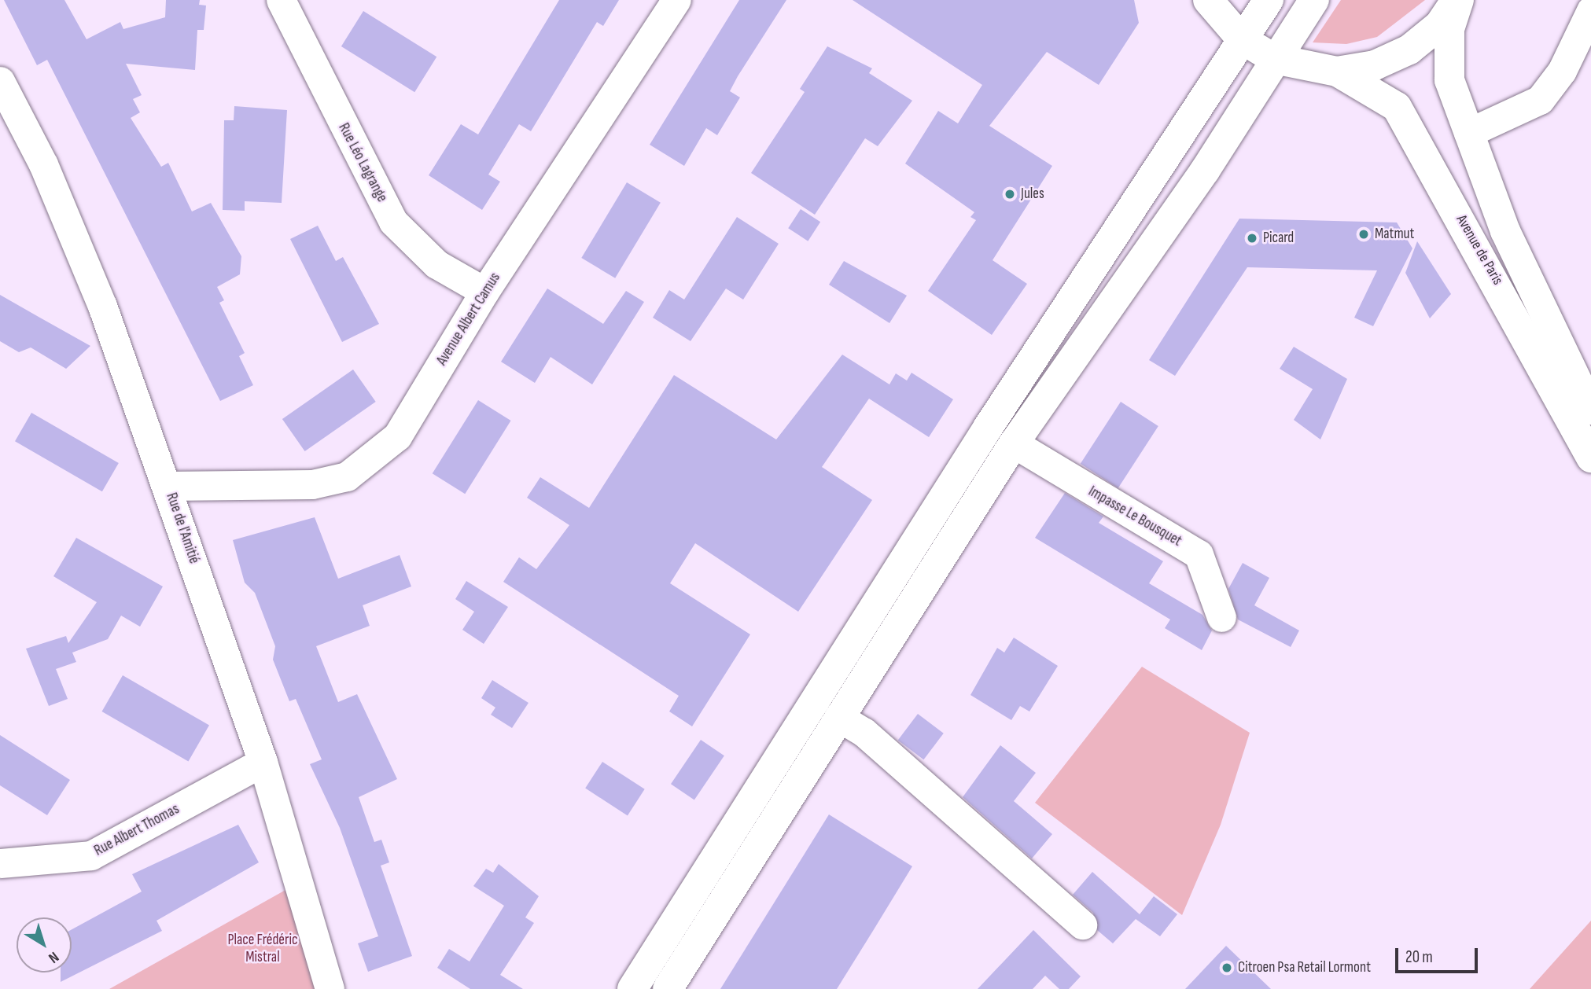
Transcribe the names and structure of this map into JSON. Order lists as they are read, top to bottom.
{
  "streets": {
    "main road": ["Avenue de Paris"],
    "street": [
      "Rue Léo Lagrange",
      "Avenue Albert Camus",
      "Impasse Le Bousquet",
      "Rue de l'Amitié",
      "Rue Albert Thomas"
    ]
  },
  "crossings": [
    ["Rue Léo Lagrange", "Avenue Albert Camus"],
    ["Avenue Albert Camus", "Rue de l'Amitié"],
    ["Rue de l'Amitié", "Rue Albert Thomas"]
  ],
  "parks": ["Place Frédéric Mistral"],
  "places": [
    "Jules",
    "Matmut",
    "Picard",
    "Citroen Psa Retail Lormont"
  ],
  "scale_bar": "20 m",
  "north": "bottom right"
}
